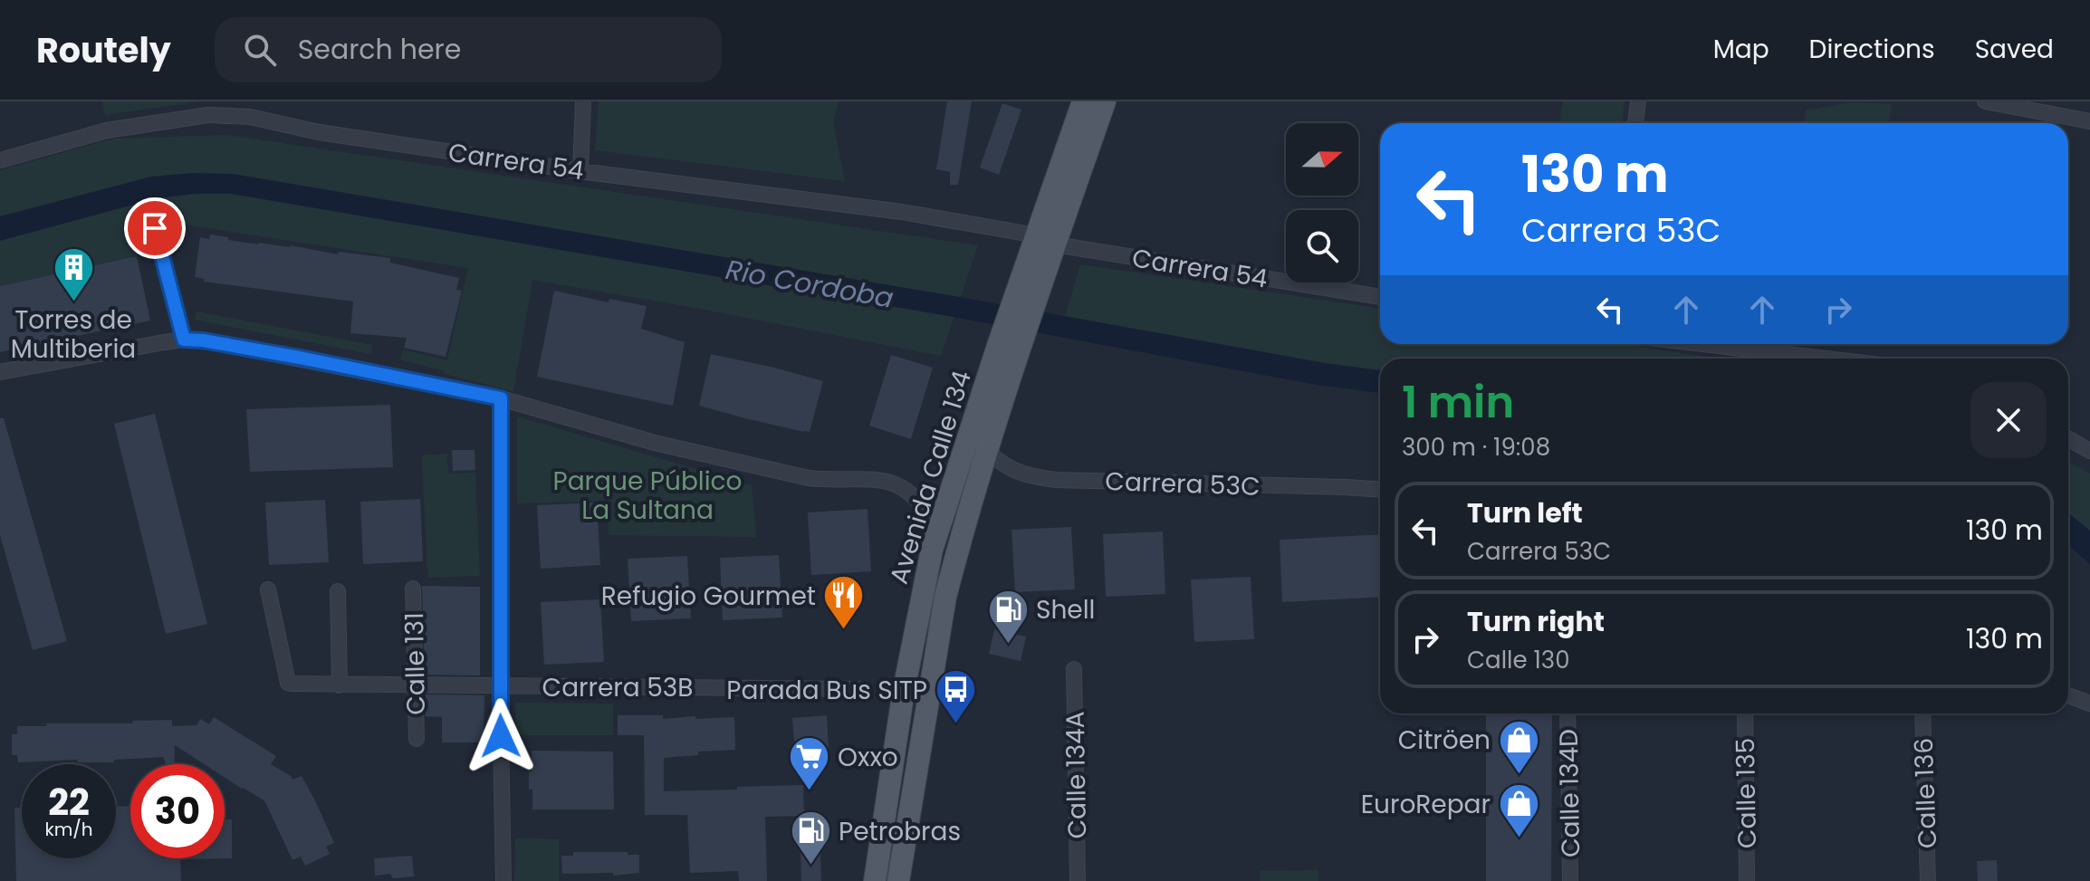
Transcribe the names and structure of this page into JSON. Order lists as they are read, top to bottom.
{
  "streets": {
    "main road": ["Avenida Calle 134"],
    "street": [
      "Carrera 54",
      "Carrera 53C",
      "Calle 131",
      "Carrera 53B",
      "Calle 134A",
      "Calle 134D",
      "Calle 135",
      "Calle 136"
    ]
  },
  "crossings": [
    ["Carrera 54", "Avenida Calle 134"],
    ["Avenida Calle 134", "Carrera 53C"],
    ["Calle 131", "Carrera 53B"]
  ],
  "water": ["Rio Cordoba"],
  "parks": ["Parque Público La Sultana"],
  "places": {
    "building": ["Torres de Multiberia"],
    "restaurant": ["Refugio Gourmet"],
    "fuel station": ["Shell", "Petrobras"],
    "bus stop": ["Parada Bus SITP"],
    "shop": ["Citröen", "EuroRepar"],
    "supermarket": ["Oxxo"]
  },
  "north": "right",
  "page": {
    "header": "Routely",
    "search": "Search here",
    "nav": ["Map", "Directions", "Saved"],
    "turn": ["130 m", "Carrera 53C"],
    "heading": ["1 min", "300 m · 19:08"],
    "list": [
      {
        "name": "Turn left",
        "note": "Carrera 53C",
        "value": "130 m"
      },
      {
        "name": "Turn right",
        "note": "Calle 130",
        "value": "130 m"
      }
    ],
    "speed": "22 km/h",
    "limit": "30"
  }
}
